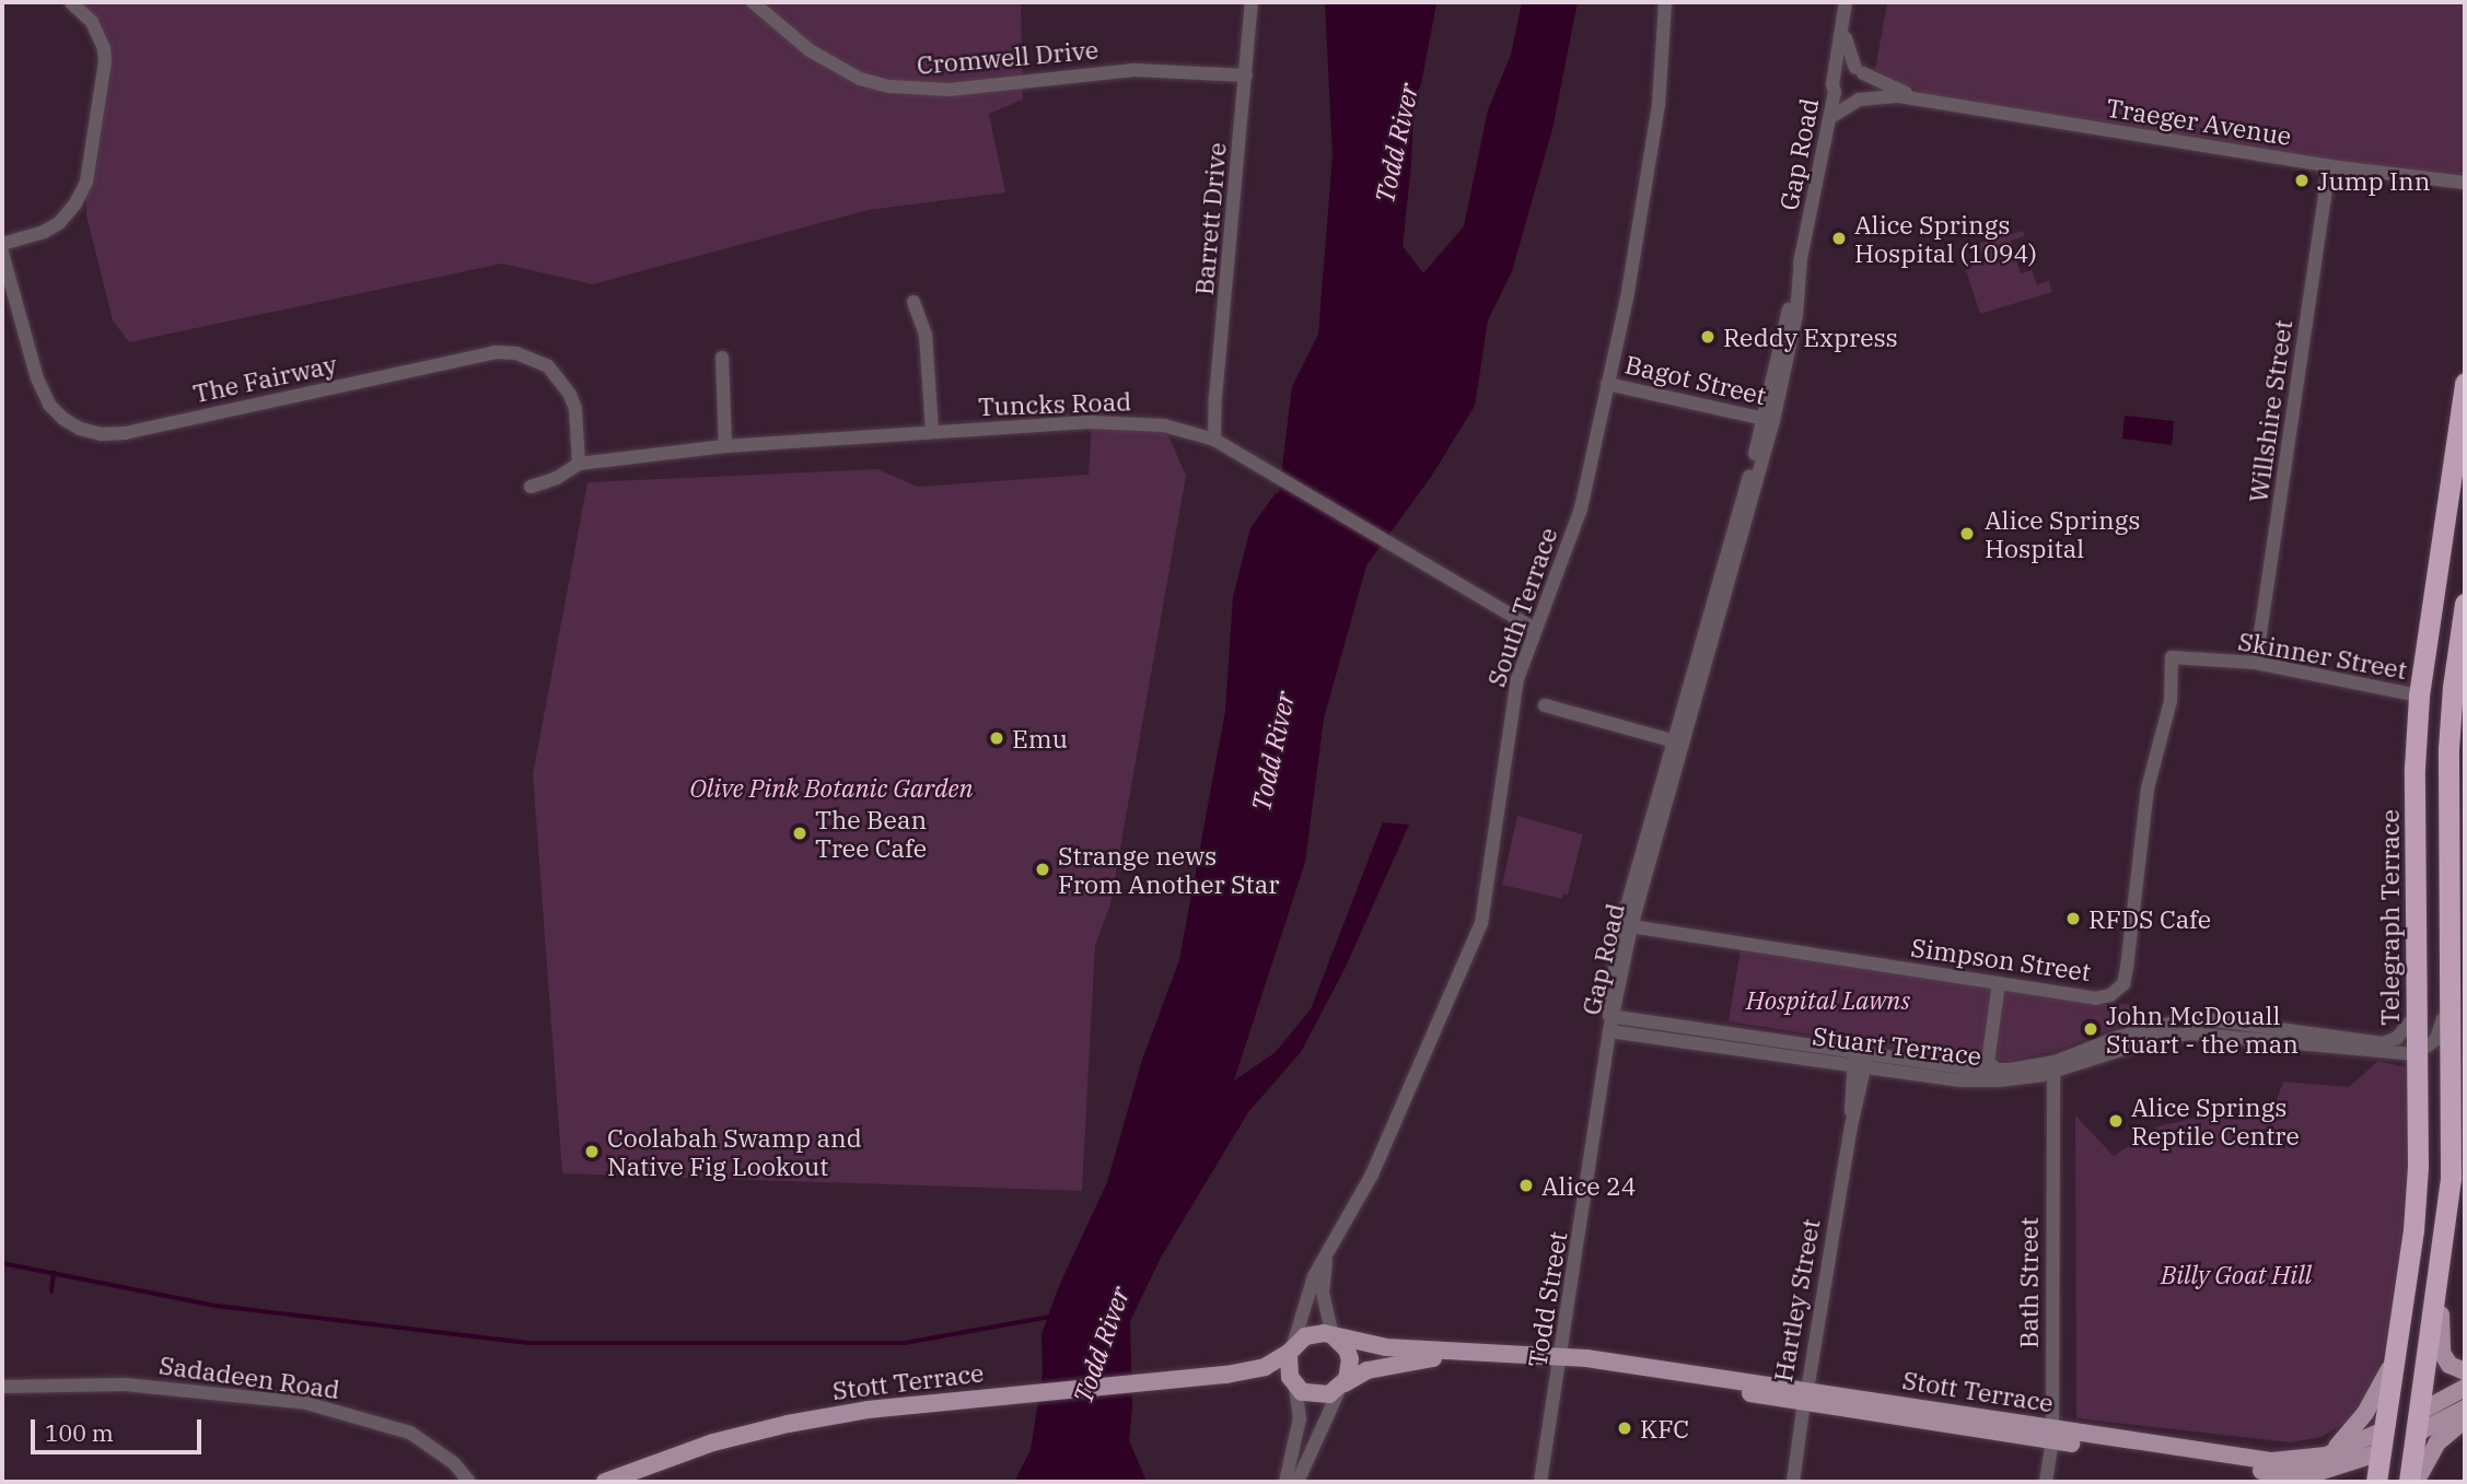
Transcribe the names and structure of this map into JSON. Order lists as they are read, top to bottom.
{
  "streets": {
    "highway": ["Telegraph Terrace"],
    "main road": ["Stott Terrace"],
    "street": [
      "Cromwell Drive",
      "Traeger Avenue",
      "Gap Road",
      "Barrett Drive",
      "The Fairway",
      "Bagot Street",
      "Tuncks Road",
      "Willshire Street",
      "South Terrace",
      "Skinner Street",
      "Simpson Street",
      "Stuart Terrace",
      "Bath Street",
      "Todd Street",
      "Hartley Street",
      "Sadadeen Road"
    ]
  },
  "crossings": [
    ["Cromwell Drive", "Barrett Drive"],
    ["Traeger Avenue", "Gap Road"],
    ["Traeger Avenue", "Willshire Street"],
    ["Gap Road", "Bagot Street"],
    ["Gap Road", "Simpson Street"],
    ["Gap Road", "Stuart Terrace"],
    ["Gap Road", "Todd Street"],
    ["Barrett Drive", "Tuncks Road"],
    ["The Fairway", "Tuncks Road"],
    ["Bagot Street", "South Terrace"],
    ["Tuncks Road", "South Terrace"],
    ["Willshire Street", "Skinner Street"],
    ["South Terrace", "Stott Terrace"],
    ["Skinner Street", "Telegraph Terrace"],
    ["Skinner Street", "Simpson Street"],
    ["Telegraph Terrace", "Stuart Terrace"],
    ["Telegraph Terrace", "Stott Terrace"],
    ["Stuart Terrace", "Bath Street"],
    ["Stuart Terrace", "Todd Street"],
    ["Stuart Terrace", "Hartley Street"],
    ["Bath Street", "Stott Terrace"],
    ["Todd Street", "Stott Terrace"],
    ["Hartley Street", "Stott Terrace"]
  ],
  "water": ["Todd River"],
  "parks": ["Olive Pink Botanic Garden", "Hospital Lawns", "Billy Goat Hill"],
  "places": [
    "Jump Inn",
    "Alice Springs Hospital (1094)",
    "Reddy Express",
    "Alice Springs Hospital",
    "Emu",
    "The Bean Tree Cafe",
    "Strange news From Another Star",
    "RFDS Cafe",
    "John McDouall Stuart - the man",
    "Alice Springs Reptile Centre",
    "Coolabah Swamp and Native Fig Lookout",
    "Alice 24",
    "KFC"
  ],
  "scale_bar": "100 m"
}
